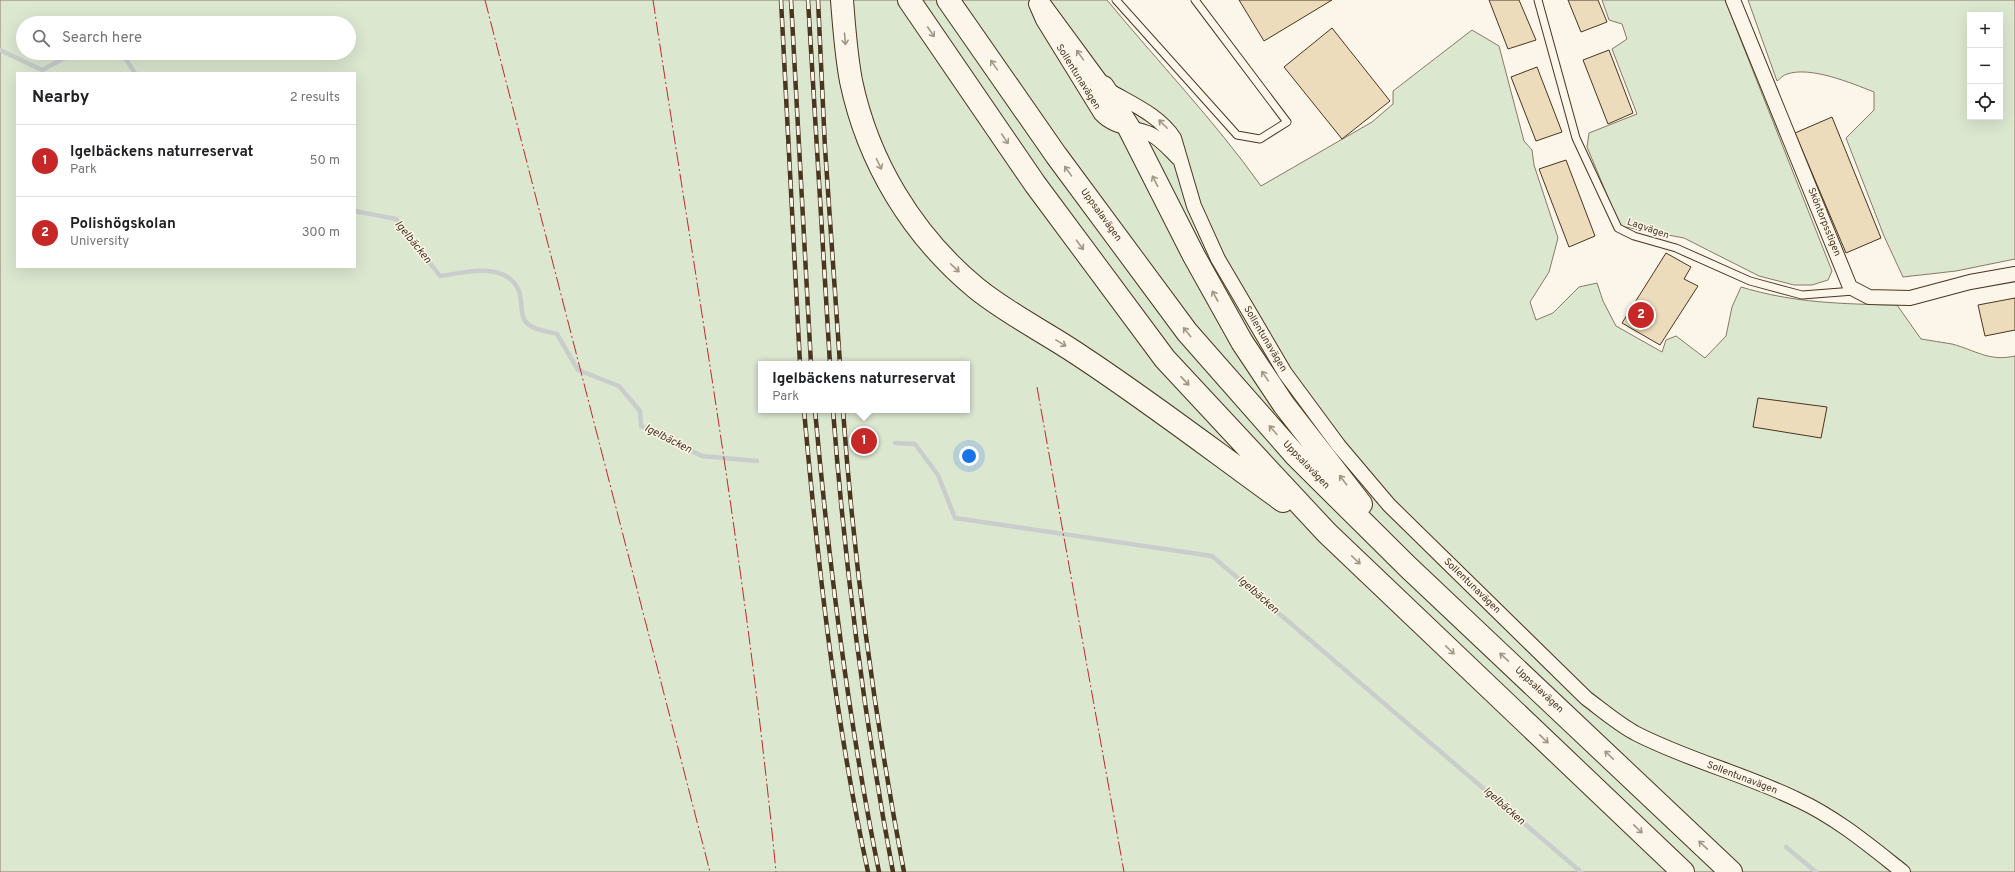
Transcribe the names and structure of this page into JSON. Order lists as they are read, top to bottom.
{
  "streets": {
    "highway": ["Uppsalavägen"],
    "street": ["Sollentunavägen", "Sköntorpsstigen"],
    "lane": ["Lagvägen"]
  },
  "crossings": [
    ["Sköntorpsstigen", "Lagvägen"]
  ],
  "water": ["Igelbäcken"],
  "page": {
    "map_buttons": ["+", "−"],
    "search": "Search here",
    "heading": ["Nearby", "2 results"],
    "list": [
      {
        "mark": "1",
        "name": "Igelbäckens naturreservat",
        "note": "Park",
        "value": "50 m"
      },
      {
        "mark": "2",
        "name": "Polishögskolan",
        "note": "University",
        "value": "300 m"
      }
    ],
    "pins": ["2", "1"],
    "popup": ["Igelbäckens naturreservat", "Park"]
  }
}
